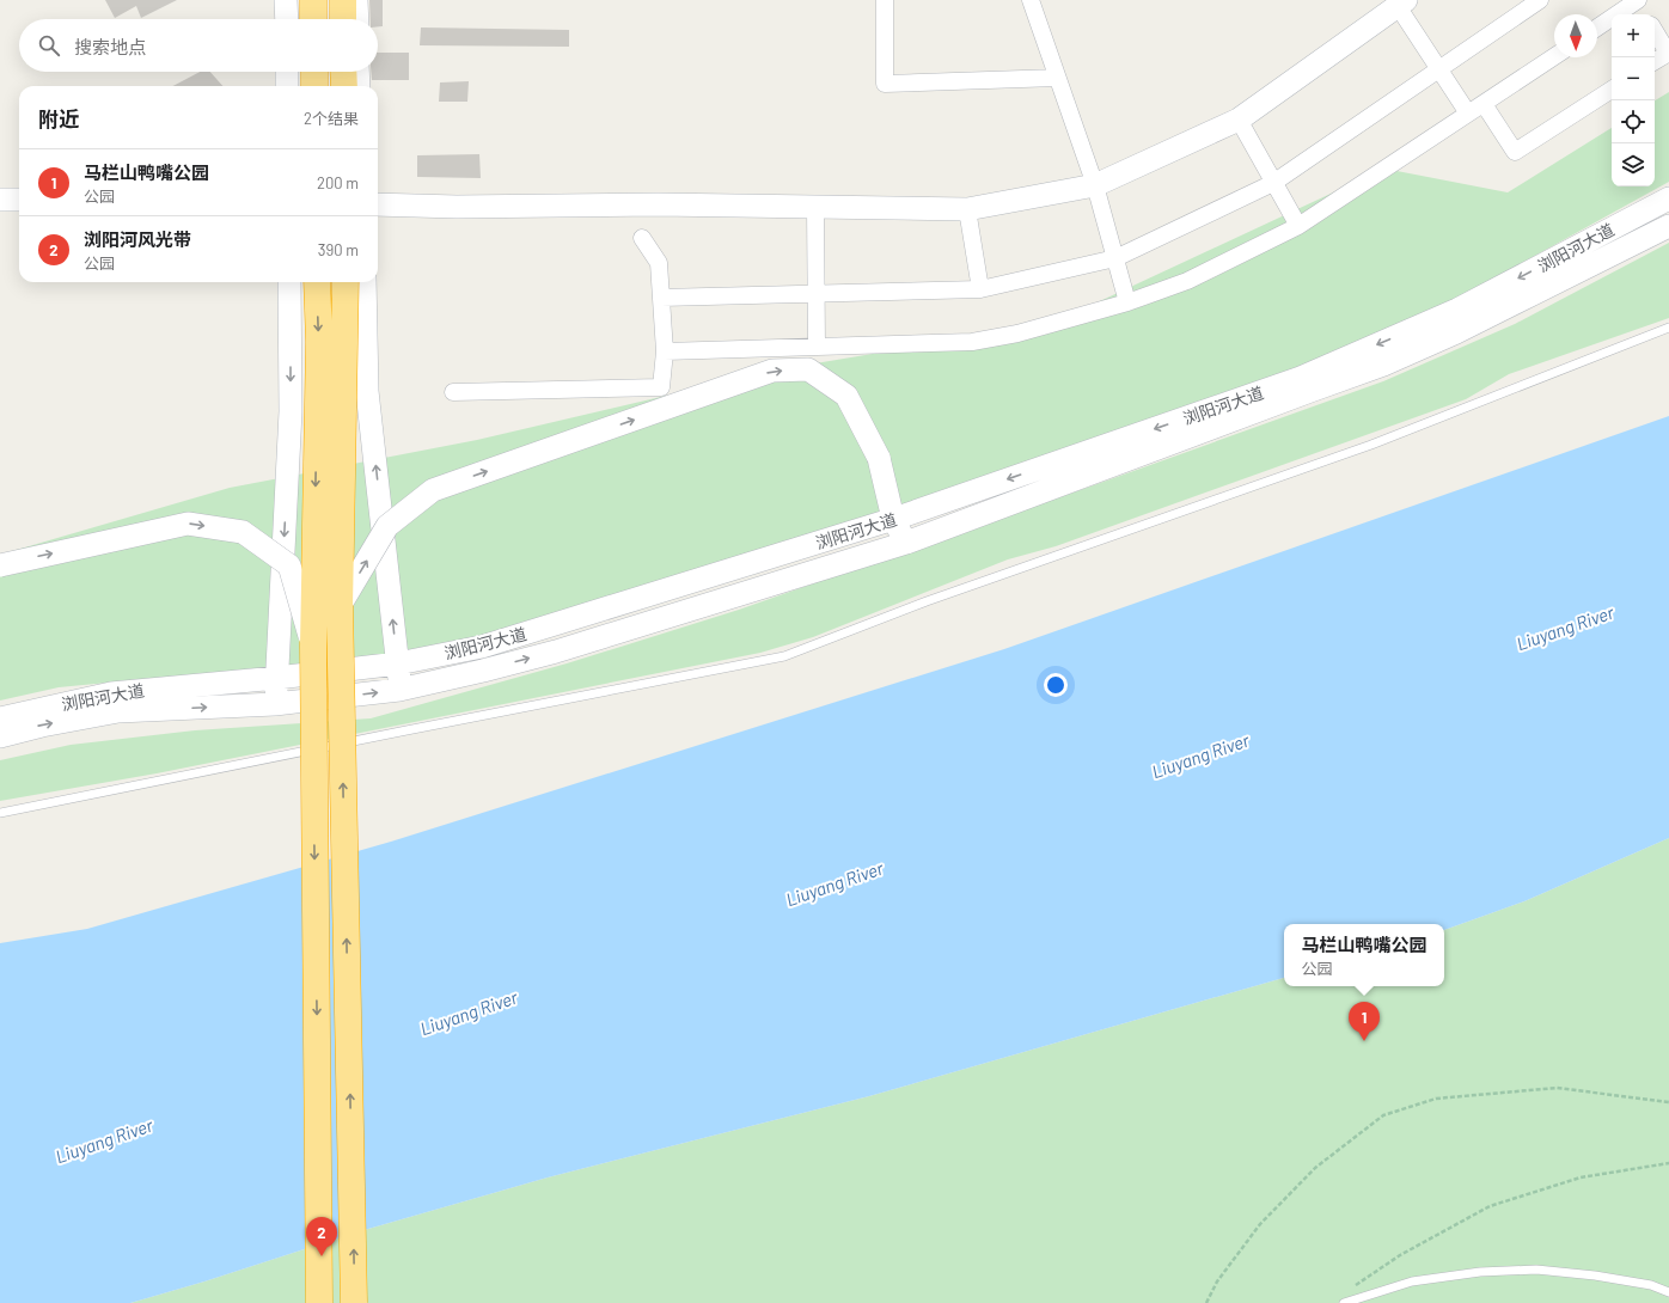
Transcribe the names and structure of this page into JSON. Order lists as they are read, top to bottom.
{
  "streets": {
    "main road": ["浏阳河大道"]
  },
  "water": ["Liuyang River"],
  "north": "bottom",
  "page": {
    "map_buttons": ["+", "−"],
    "search": "搜索地点",
    "heading": ["附近", "2个结果"],
    "list": [
      {
        "mark": "1",
        "name": "马栏山鸭嘴公园",
        "note": "公园",
        "value": "200 m"
      },
      {
        "mark": "2",
        "name": "浏阳河风光带",
        "note": "公园",
        "value": "390 m"
      }
    ],
    "popup": ["马栏山鸭嘴公园", "公园"],
    "pins": ["1", "2"]
  }
}
